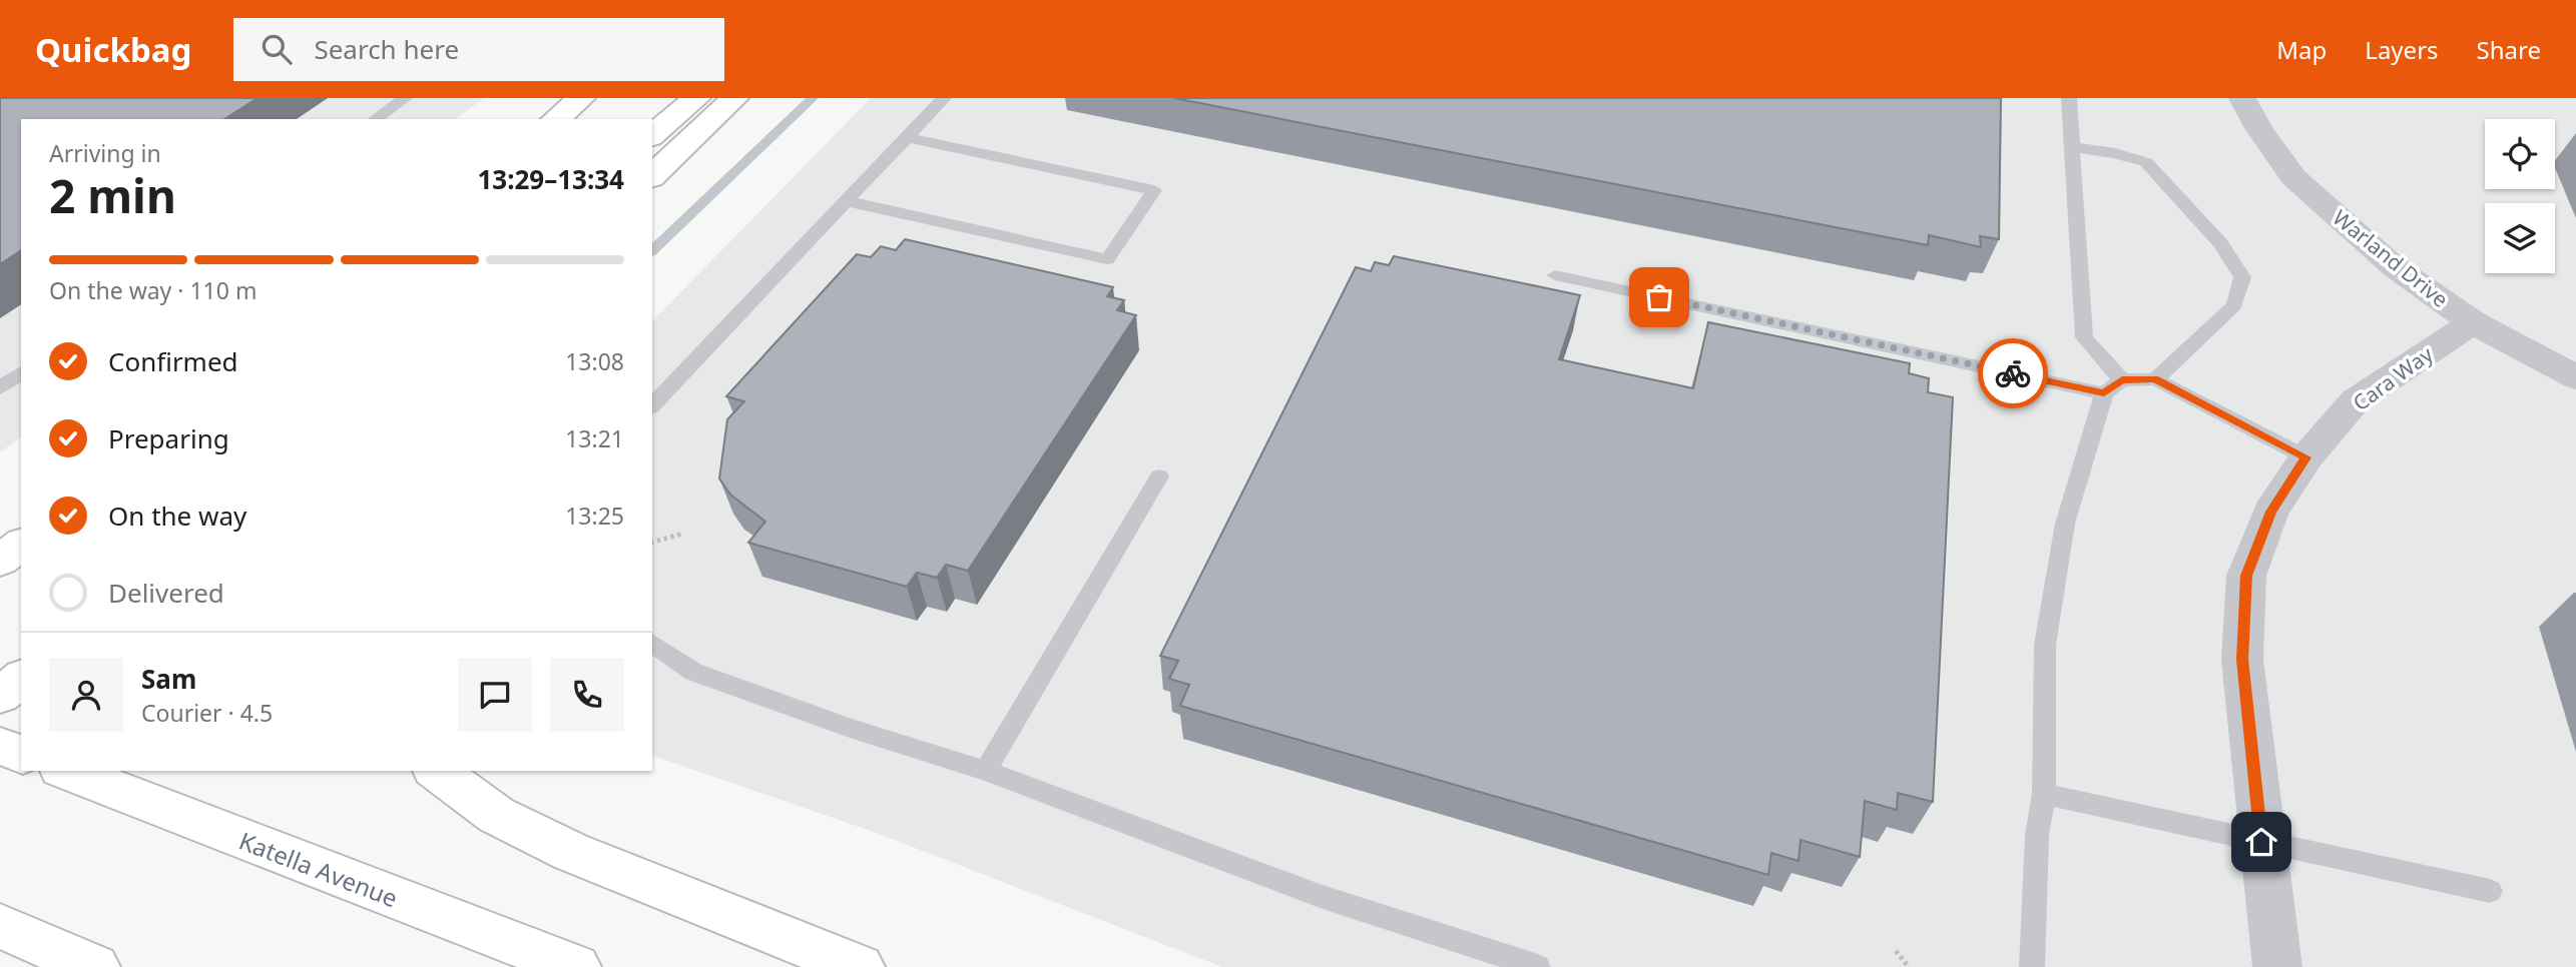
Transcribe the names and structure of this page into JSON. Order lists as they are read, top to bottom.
{
  "streets": {
    "main road": ["Katella Avenue"],
    "street": ["Warland Drive", "Cara Way"]
  },
  "crossings": [
    ["Warland Drive", "Cara Way"]
  ],
  "page": {
    "header": "Quickbag",
    "search": "Search here",
    "nav": ["Map", "Layers", "Share"],
    "heading": ["2 min", "Arriving in", "13:29–13:34"],
    "panel": ["Sam", "Courier · 4.5"],
    "bar": "On the way · 110 m",
    "list": [
      ["Confirmed", "13:08"],
      ["Preparing", "13:21"],
      ["On the way", "13:25"],
      "Delivered"
    ]
  }
}
